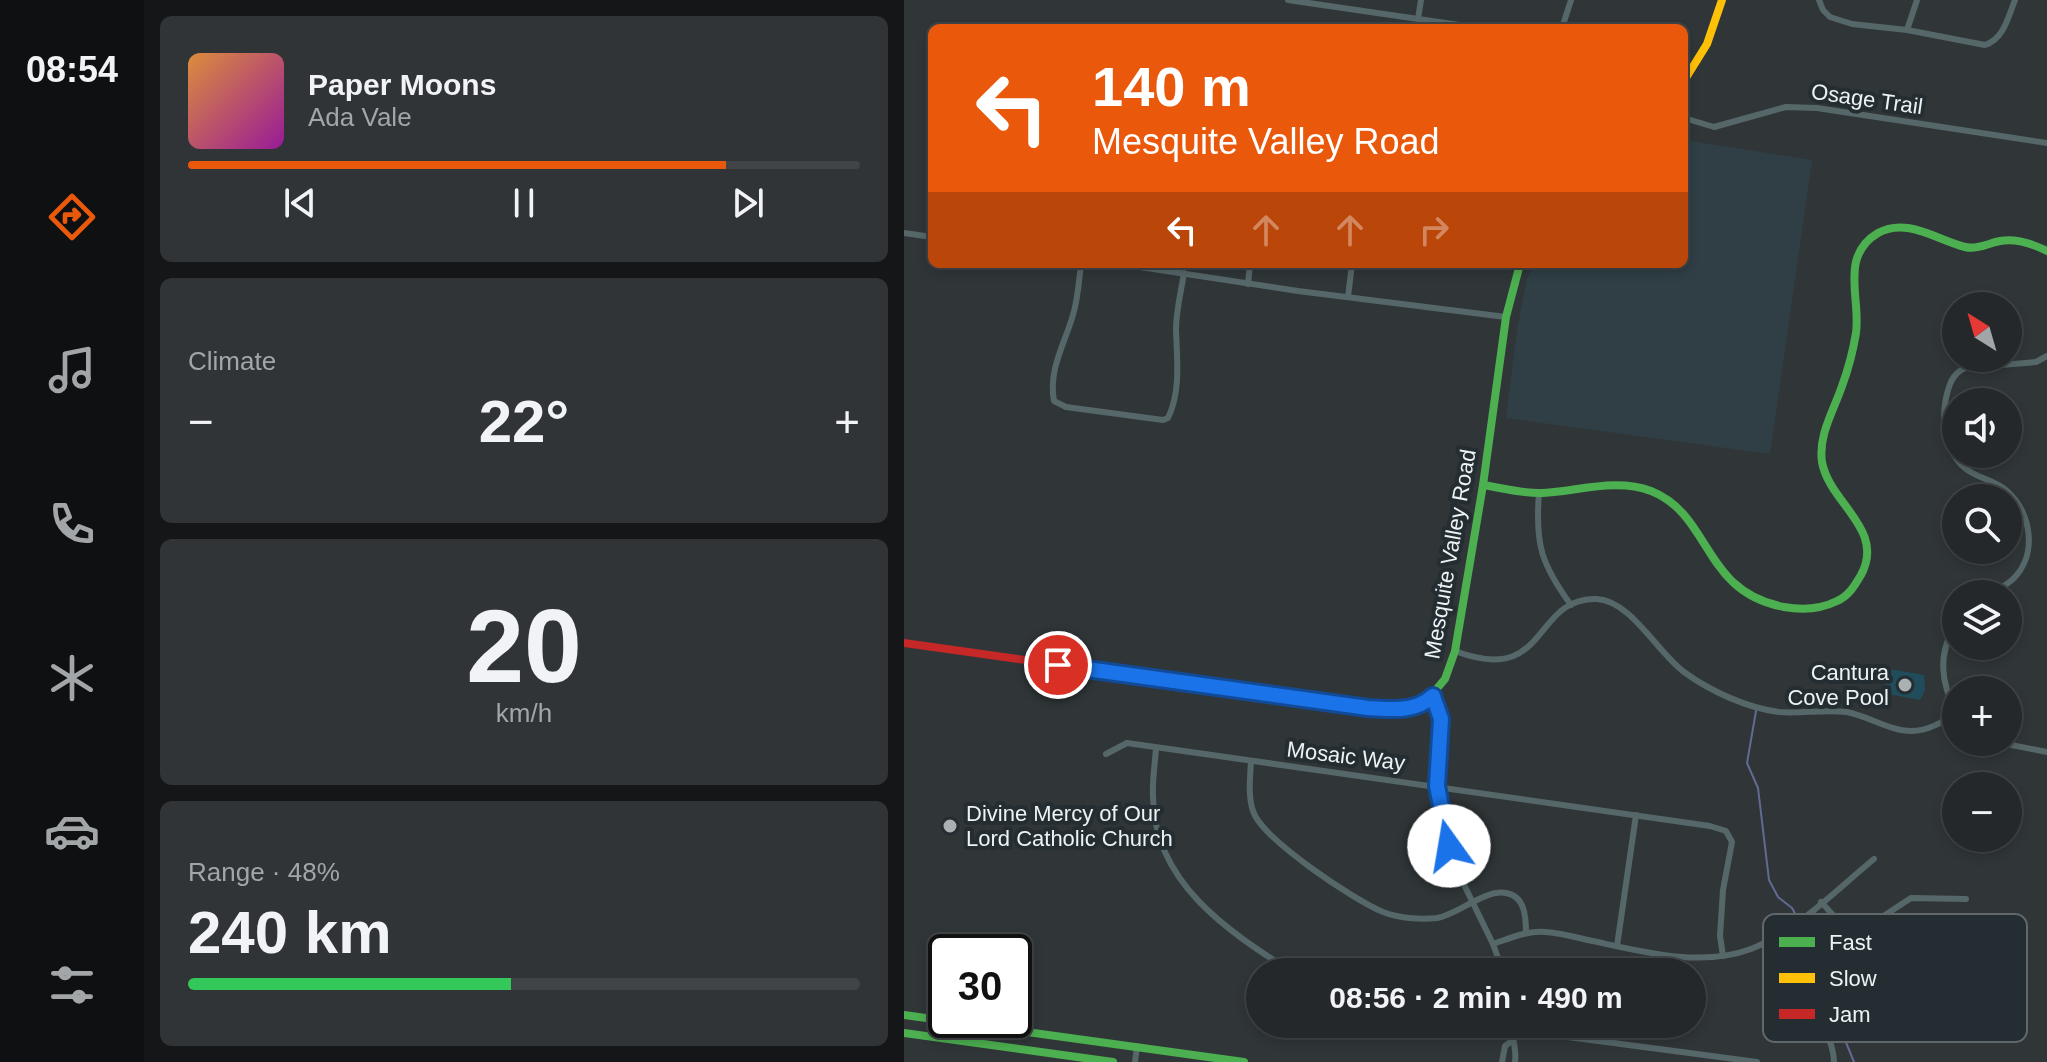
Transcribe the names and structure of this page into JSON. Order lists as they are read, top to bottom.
{
  "streets": {
    "street": ["Osage Trail", "Mesquite Valley Road", "Mosaic Way"]
  },
  "places": ["Cantura Cove Pool", "Divine Mercy of Our Lord Catholic Church"],
  "legend": ["Fast", "Slow", "Jam"],
  "north": "top left",
  "page": {
    "tabs": "08:54",
    "turn": ["140 m", "Mesquite Valley Road"],
    "song": ["Paper Moons", "Ada Vale"],
    "tile": [
      "Climate",
      ["20", "km/h"],
      ["Range · 48%", "240 km"]
    ],
    "map_buttons": ["+", "−"],
    "heat": ["−", "22°", "+"],
    "limit": "30",
    "trip": "08:56 · 2 min · 490 m"
  }
}
